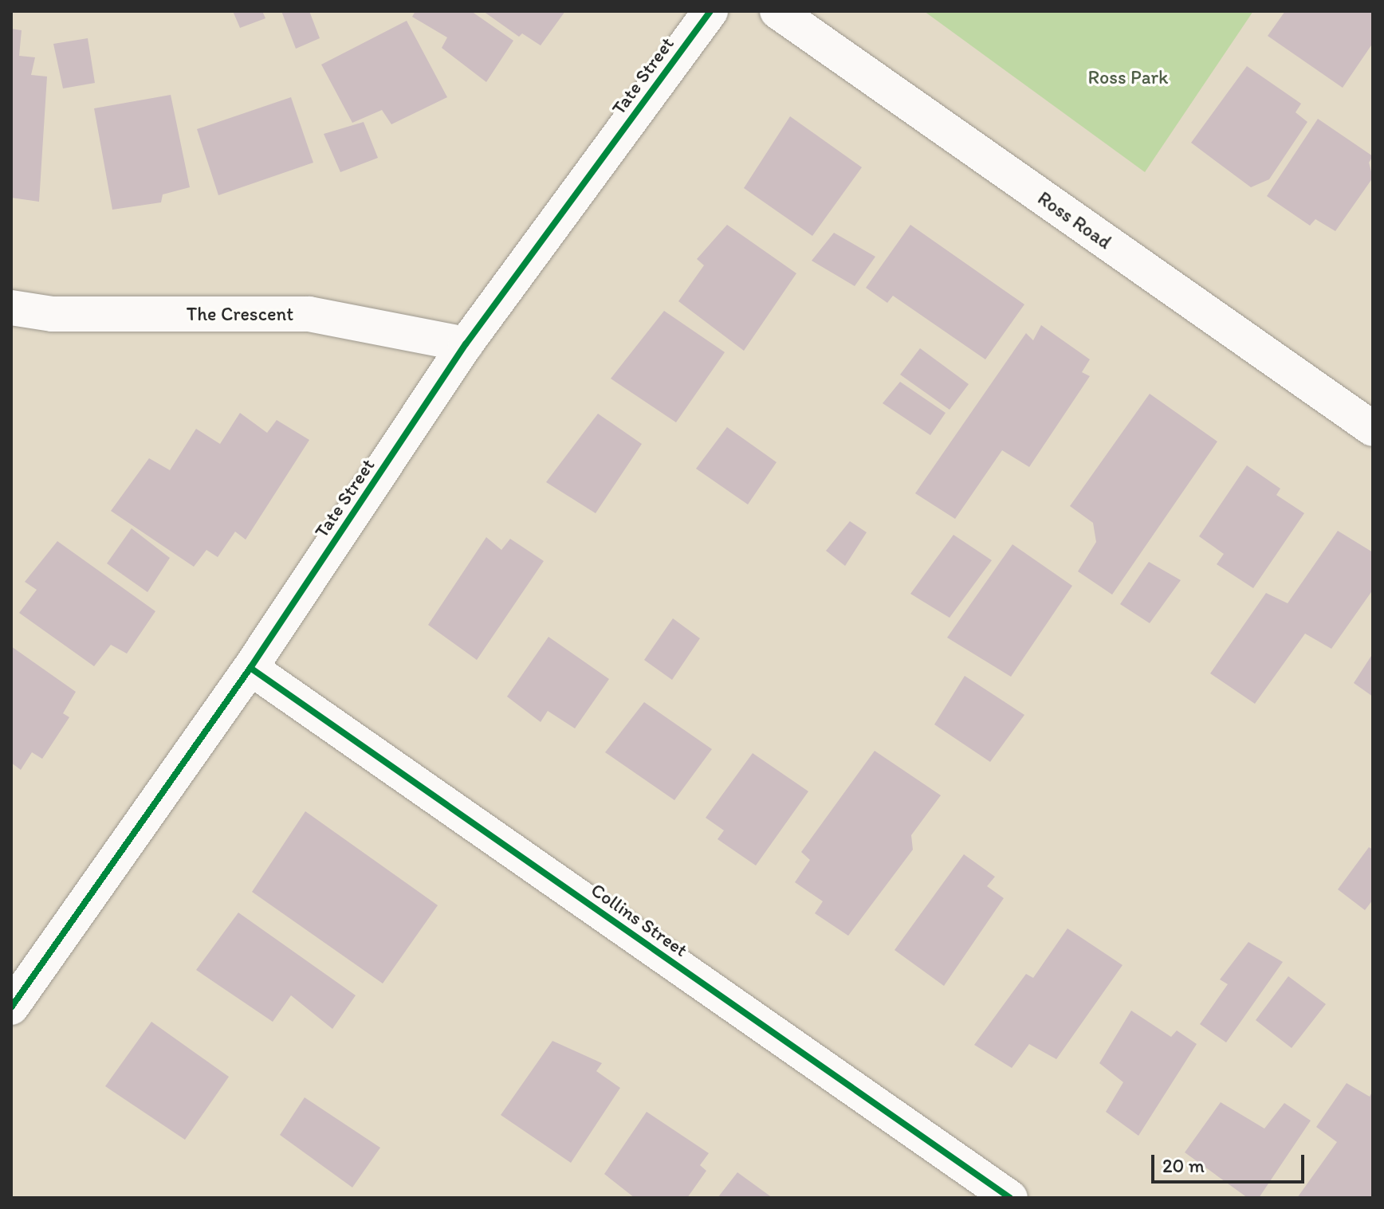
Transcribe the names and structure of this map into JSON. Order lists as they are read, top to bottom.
{
  "streets": {
    "street": [
      "Tate Street",
      "Ross Road",
      "The Crescent",
      "Collins Street"
    ]
  },
  "crossings": [
    ["Tate Street", "The Crescent"],
    ["Tate Street", "Collins Street"]
  ],
  "parks": ["Ross Park"],
  "scale_bar": "20 m"
}
